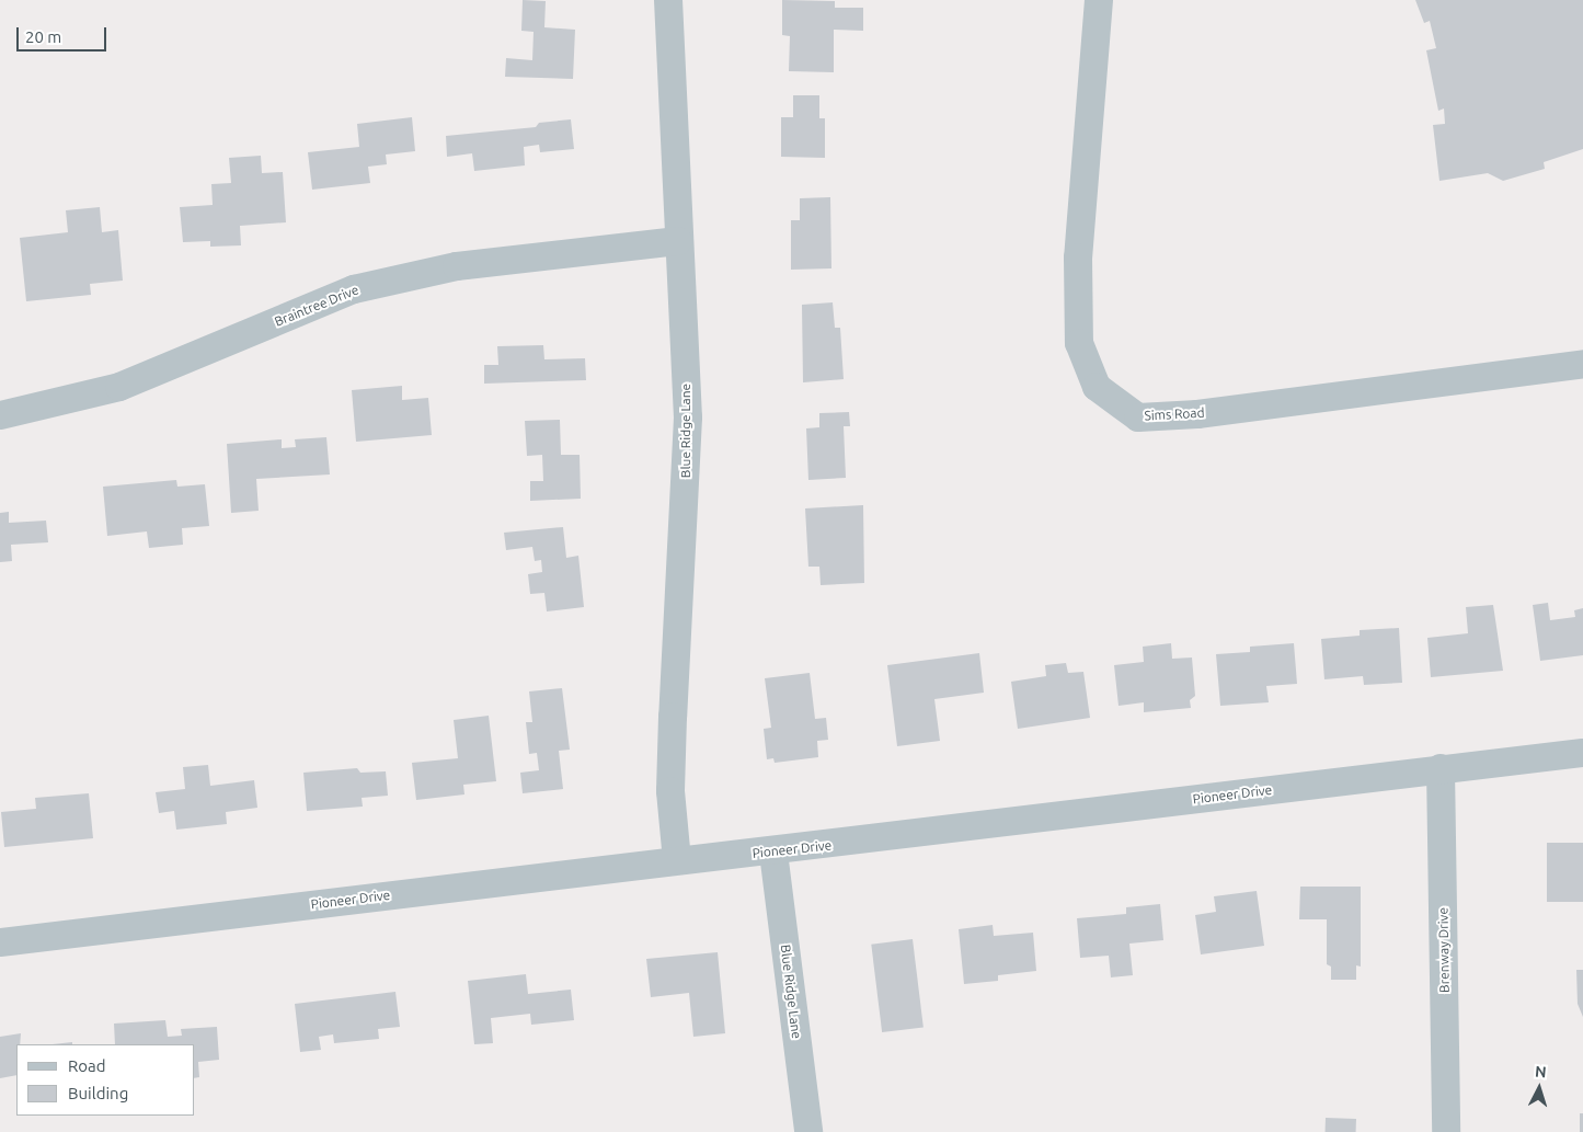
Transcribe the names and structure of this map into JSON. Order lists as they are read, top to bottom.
{
  "streets": {
    "street": [
      "Braintree Drive",
      "Sims Road",
      "Blue Ridge Lane",
      "Pioneer Drive",
      "Brenway Drive"
    ]
  },
  "crossings": [
    ["Braintree Drive", "Blue Ridge Lane"],
    ["Blue Ridge Lane", "Pioneer Drive"],
    ["Pioneer Drive", "Brenway Drive"]
  ],
  "legend": ["Road", "Building"],
  "scale_bar": "20 m",
  "north": "top"
}
